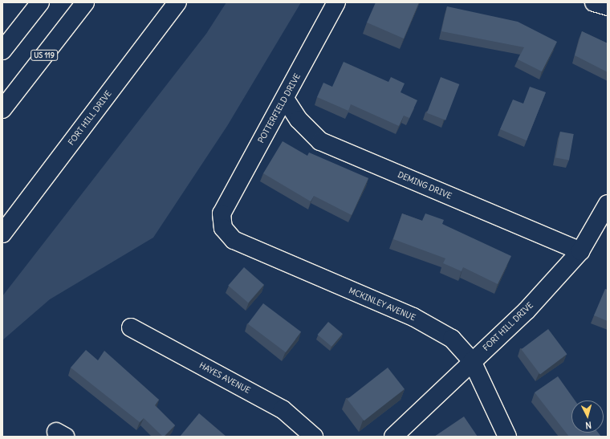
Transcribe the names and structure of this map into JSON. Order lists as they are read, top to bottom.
{
  "streets": {
    "main road": [
      "US 119",
      "POTTERFIELD DRIVE",
      "FORT HILL DRIVE",
      "DEMING DRIVE",
      "MCKINLEY AVENUE",
      "HAYES AVENUE"
    ]
  },
  "crossings": [
    ["POTTERFIELD DRIVE", "DEMING DRIVE"],
    ["POTTERFIELD DRIVE", "MCKINLEY AVENUE"],
    ["FORT HILL DRIVE", "DEMING DRIVE"],
    ["FORT HILL DRIVE", "MCKINLEY AVENUE"]
  ],
  "north": "bottom"
}
